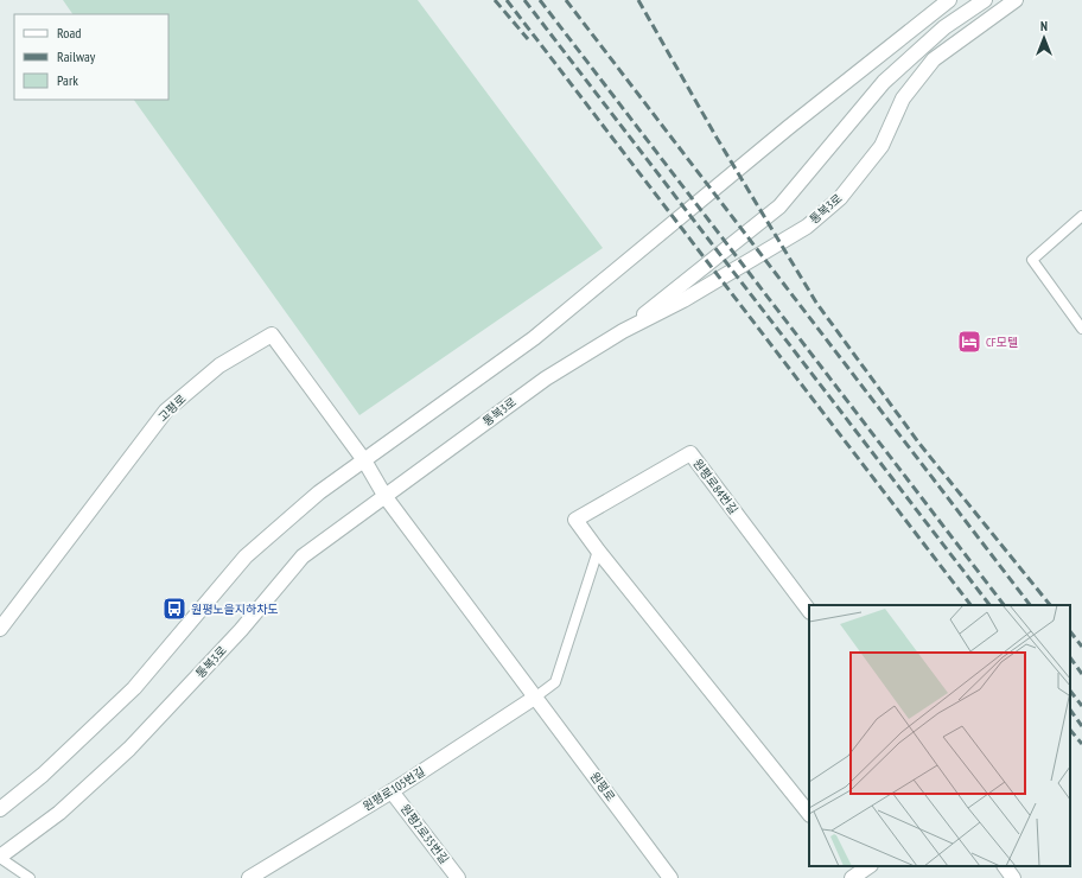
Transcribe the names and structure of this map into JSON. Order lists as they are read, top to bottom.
{
  "streets": {
    "street": [
      "통복3로",
      "고평로",
      "원평로84번길",
      "원평로",
      "원평로105번길",
      "원평2로35번길"
    ]
  },
  "crossings": [
    ["통복3로", "원평로"],
    ["고평로", "원평로"],
    ["원평로", "원평로105번길"],
    ["원평로105번길", "원평2로35번길"]
  ],
  "places": {
    "hotel": ["CF모텔"],
    "bus stop": ["원평노을지하차도"]
  },
  "legend": ["Road", "Railway", "Park"],
  "north": "top"
}
